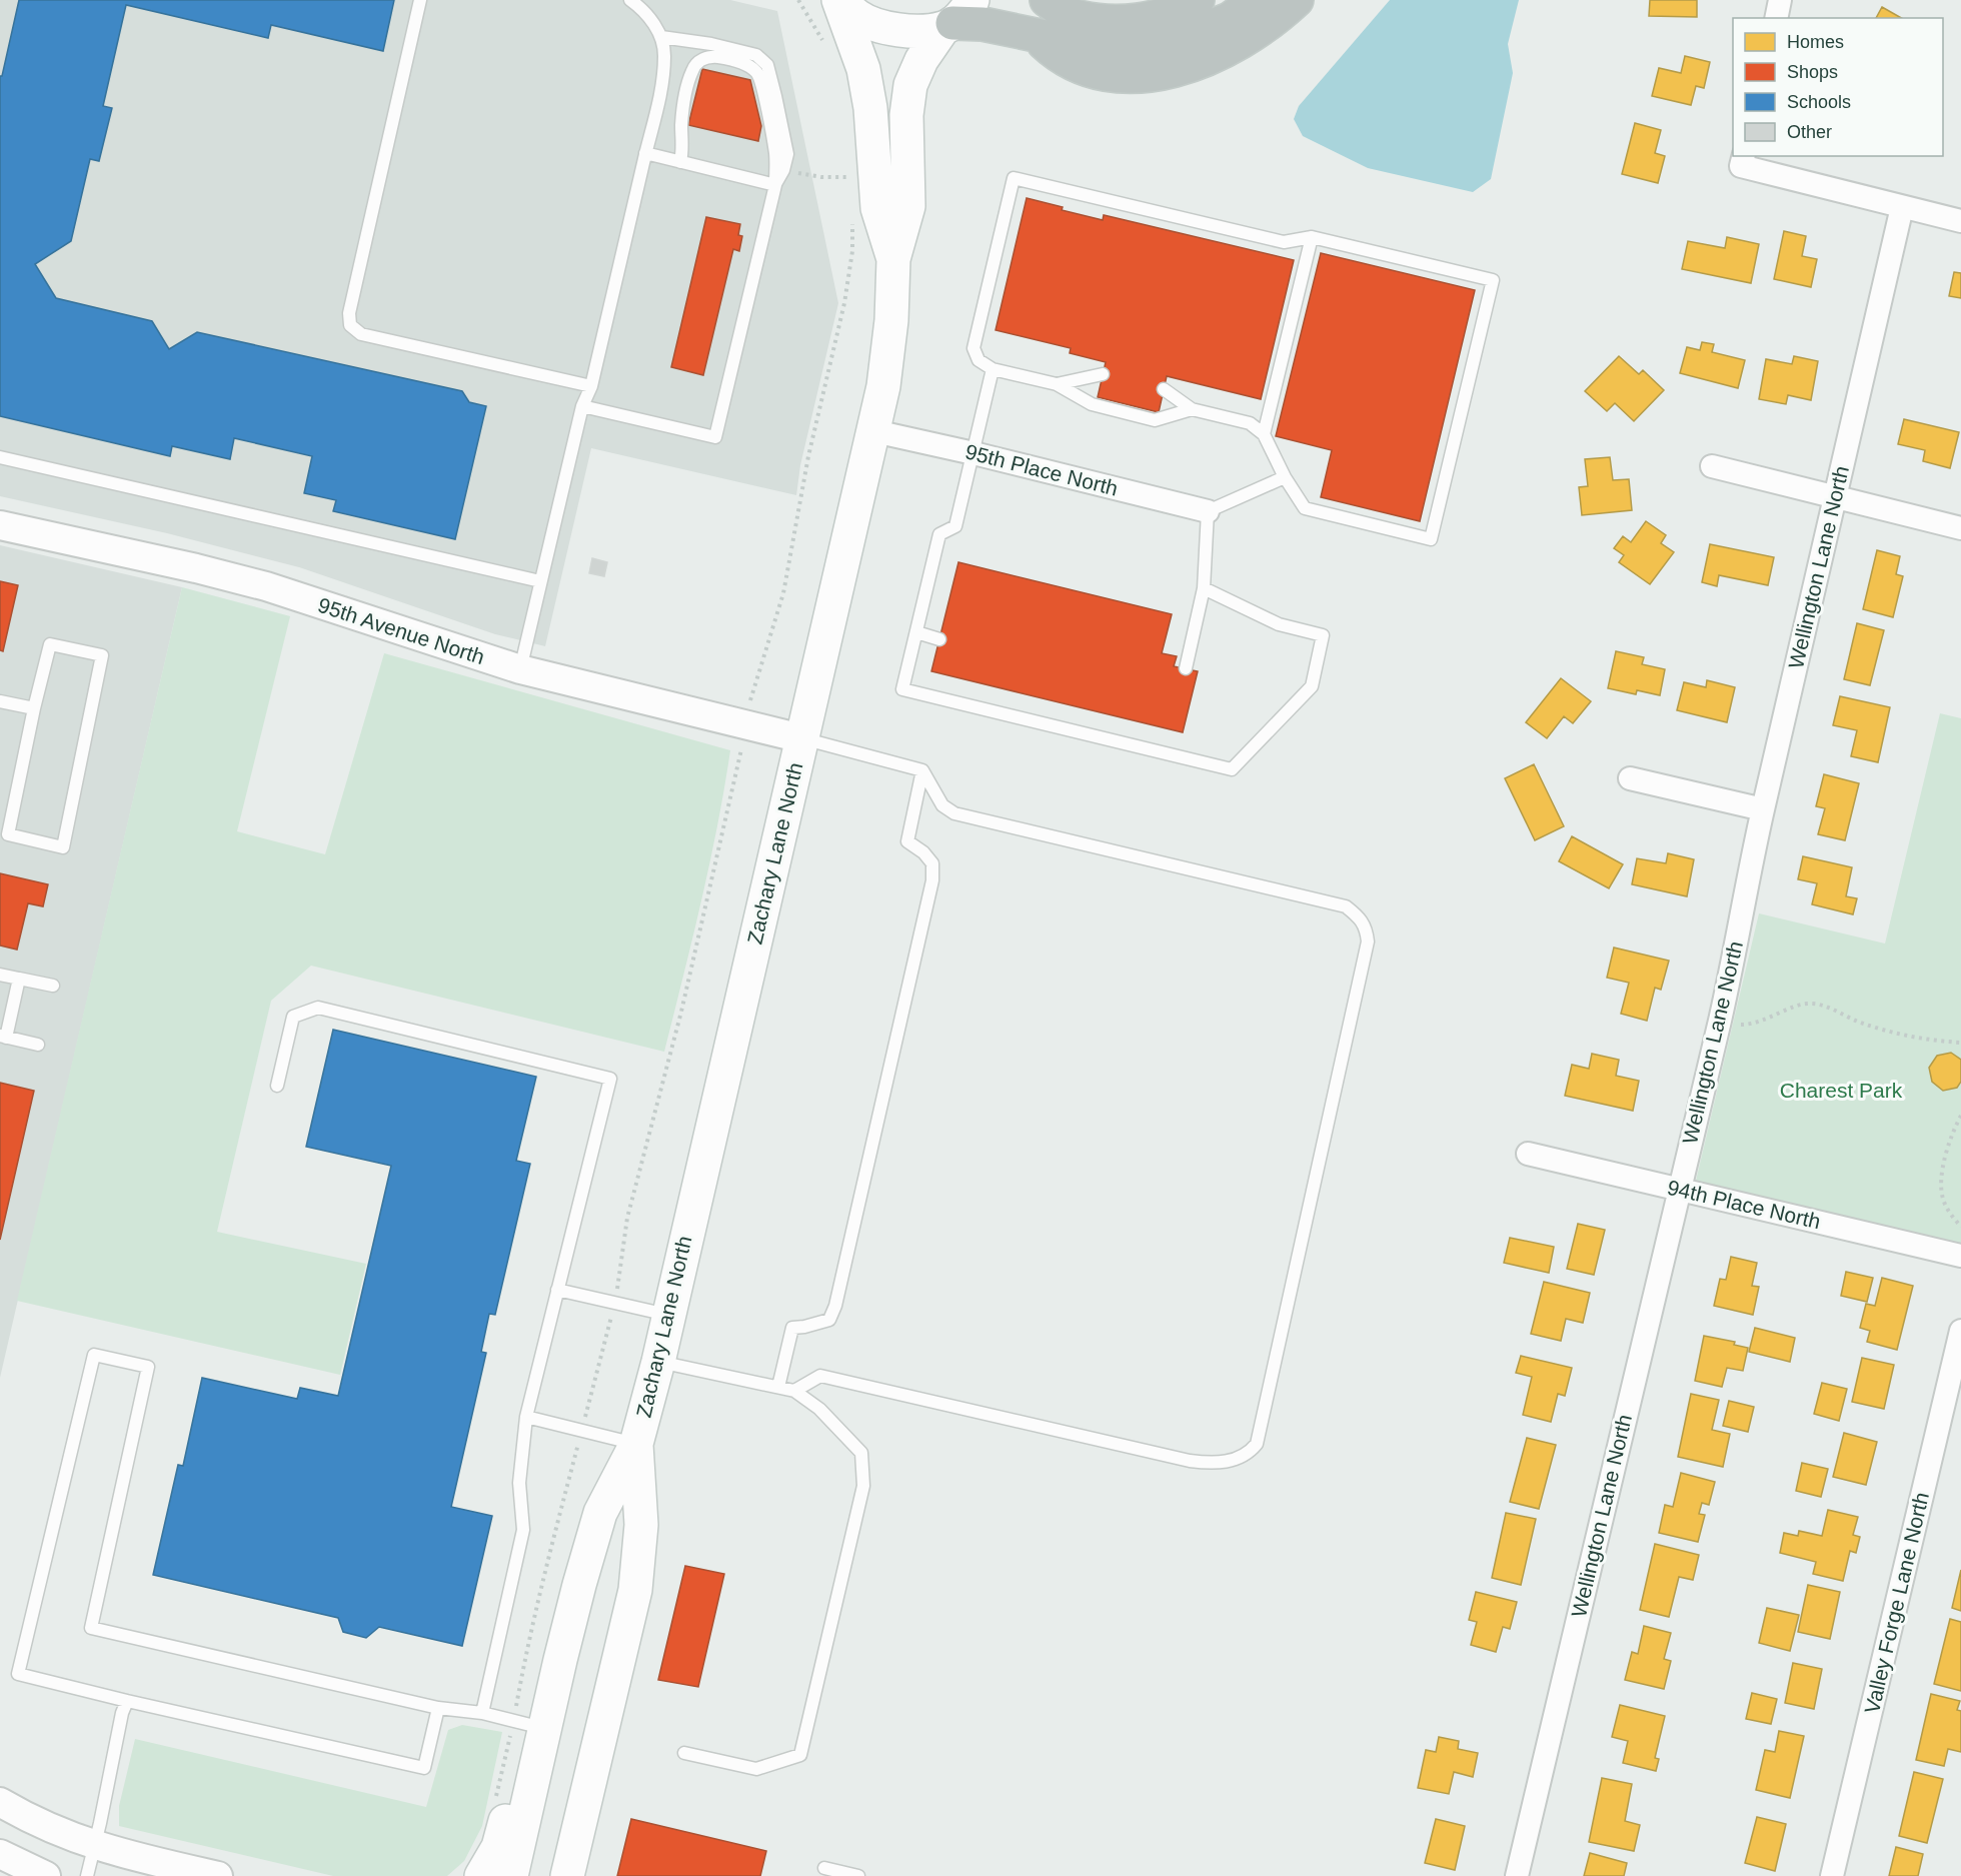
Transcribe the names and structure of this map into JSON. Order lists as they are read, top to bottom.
{
  "streets": {
    "main road": ["Zachary Lane North"],
    "street": [
      "95th Place North",
      "Wellington Lane North",
      "95th Avenue North",
      "94th Place North",
      "Valley Forge Lane North"
    ]
  },
  "crossings": [
    ["95th Place North", "Zachary Lane North"],
    ["Wellington Lane North", "94th Place North"],
    ["95th Avenue North", "Zachary Lane North"]
  ],
  "parks": ["Charest Park"],
  "legend": [
    "Homes",
    "Shops",
    "Schools",
    "Other"
  ]
}
